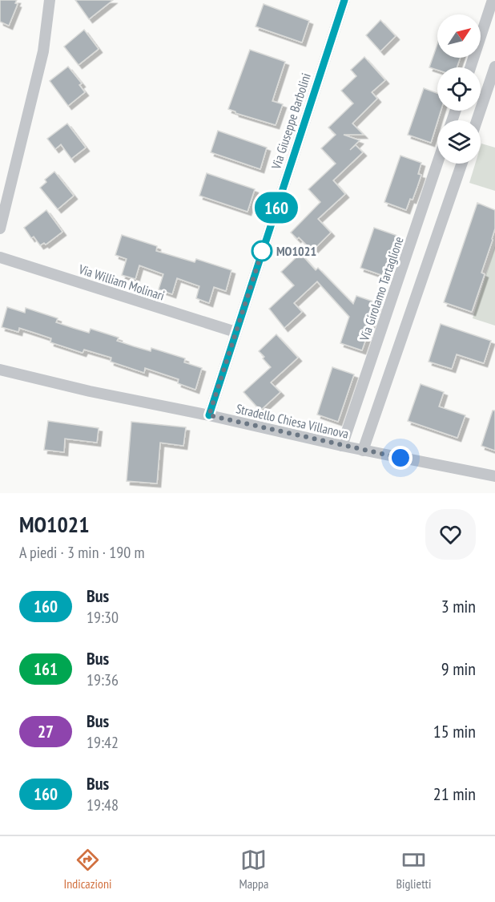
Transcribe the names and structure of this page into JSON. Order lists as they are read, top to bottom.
{
  "streets": {
    "street": [
      "Via Giuseppe Barbolini",
      "Via William Molinari",
      "Via Girolamo Tartaglione",
      "Stradello Chiesa Villanova"
    ]
  },
  "crossings": [
    ["Via Giuseppe Barbolini", "Via William Molinari"],
    ["Via Giuseppe Barbolini", "Stradello Chiesa Villanova"],
    ["Via Girolamo Tartaglione", "Stradello Chiesa Villanova"]
  ],
  "places": ["MO1021"],
  "lines": ["bus line 160"],
  "north": "top right",
  "page": {
    "on_map": "160",
    "heading": ["MO1021", "A piedi · 3 min · 190 m"],
    "list": [
      {
        "mark": "160",
        "name": "Bus",
        "note": "19:30",
        "value": "3 min"
      },
      {
        "mark": "161",
        "name": "Bus",
        "note": "19:36",
        "value": "9 min"
      },
      {
        "mark": "27",
        "name": "Bus",
        "note": "19:42",
        "value": "15 min"
      },
      {
        "mark": "160",
        "name": "Bus",
        "note": "19:48",
        "value": "21 min"
      }
    ],
    "tabs": ["Indicazioni", "Mappa", "Biglietti"]
  }
}
